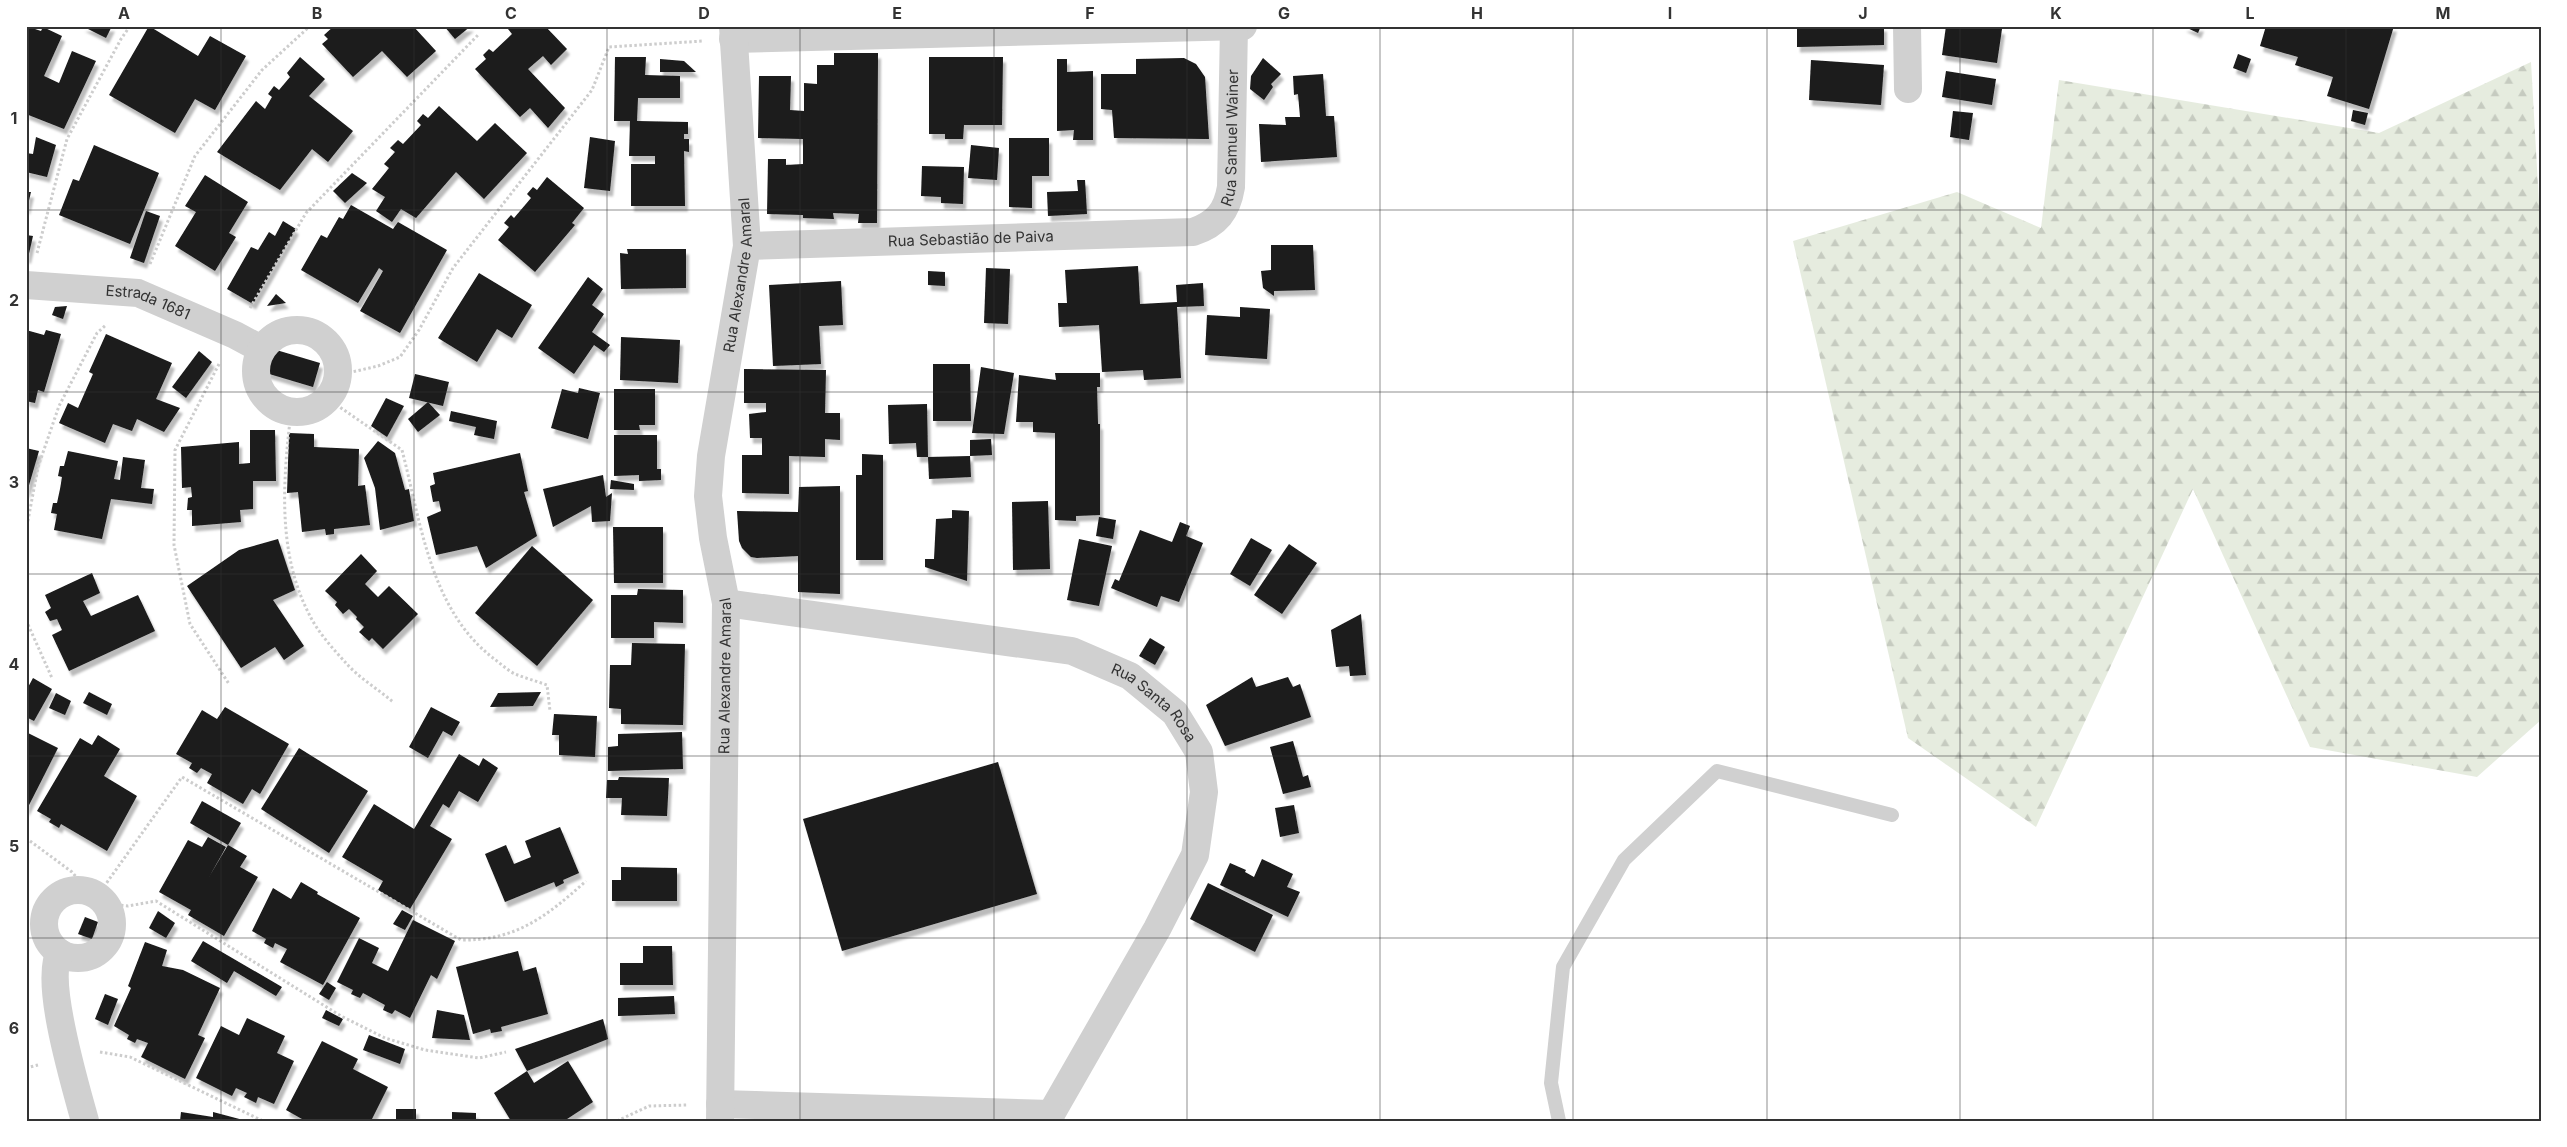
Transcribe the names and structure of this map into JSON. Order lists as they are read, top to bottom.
{
  "streets": {
    "street": [
      "Rua Samuel Wainer",
      "Rua Sebastião de Paiva",
      "Rua Alexandre Amaral",
      "Estrada 1681",
      "Rua Santa Rosa"
    ]
  },
  "crossings": [
    ["Rua Samuel Wainer", "Rua Sebastião de Paiva"],
    ["Rua Sebastião de Paiva", "Rua Alexandre Amaral"],
    ["Rua Alexandre Amaral", "Rua Santa Rosa"]
  ],
  "grid": {
    "columns": [
      "A",
      "B",
      "C",
      "D",
      "E",
      "F",
      "G",
      "H",
      "I",
      "J",
      "K",
      "L",
      "M"
    ],
    "rows": [
      "1",
      "2",
      "3",
      "4",
      "5",
      "6"
    ]
  }
}
